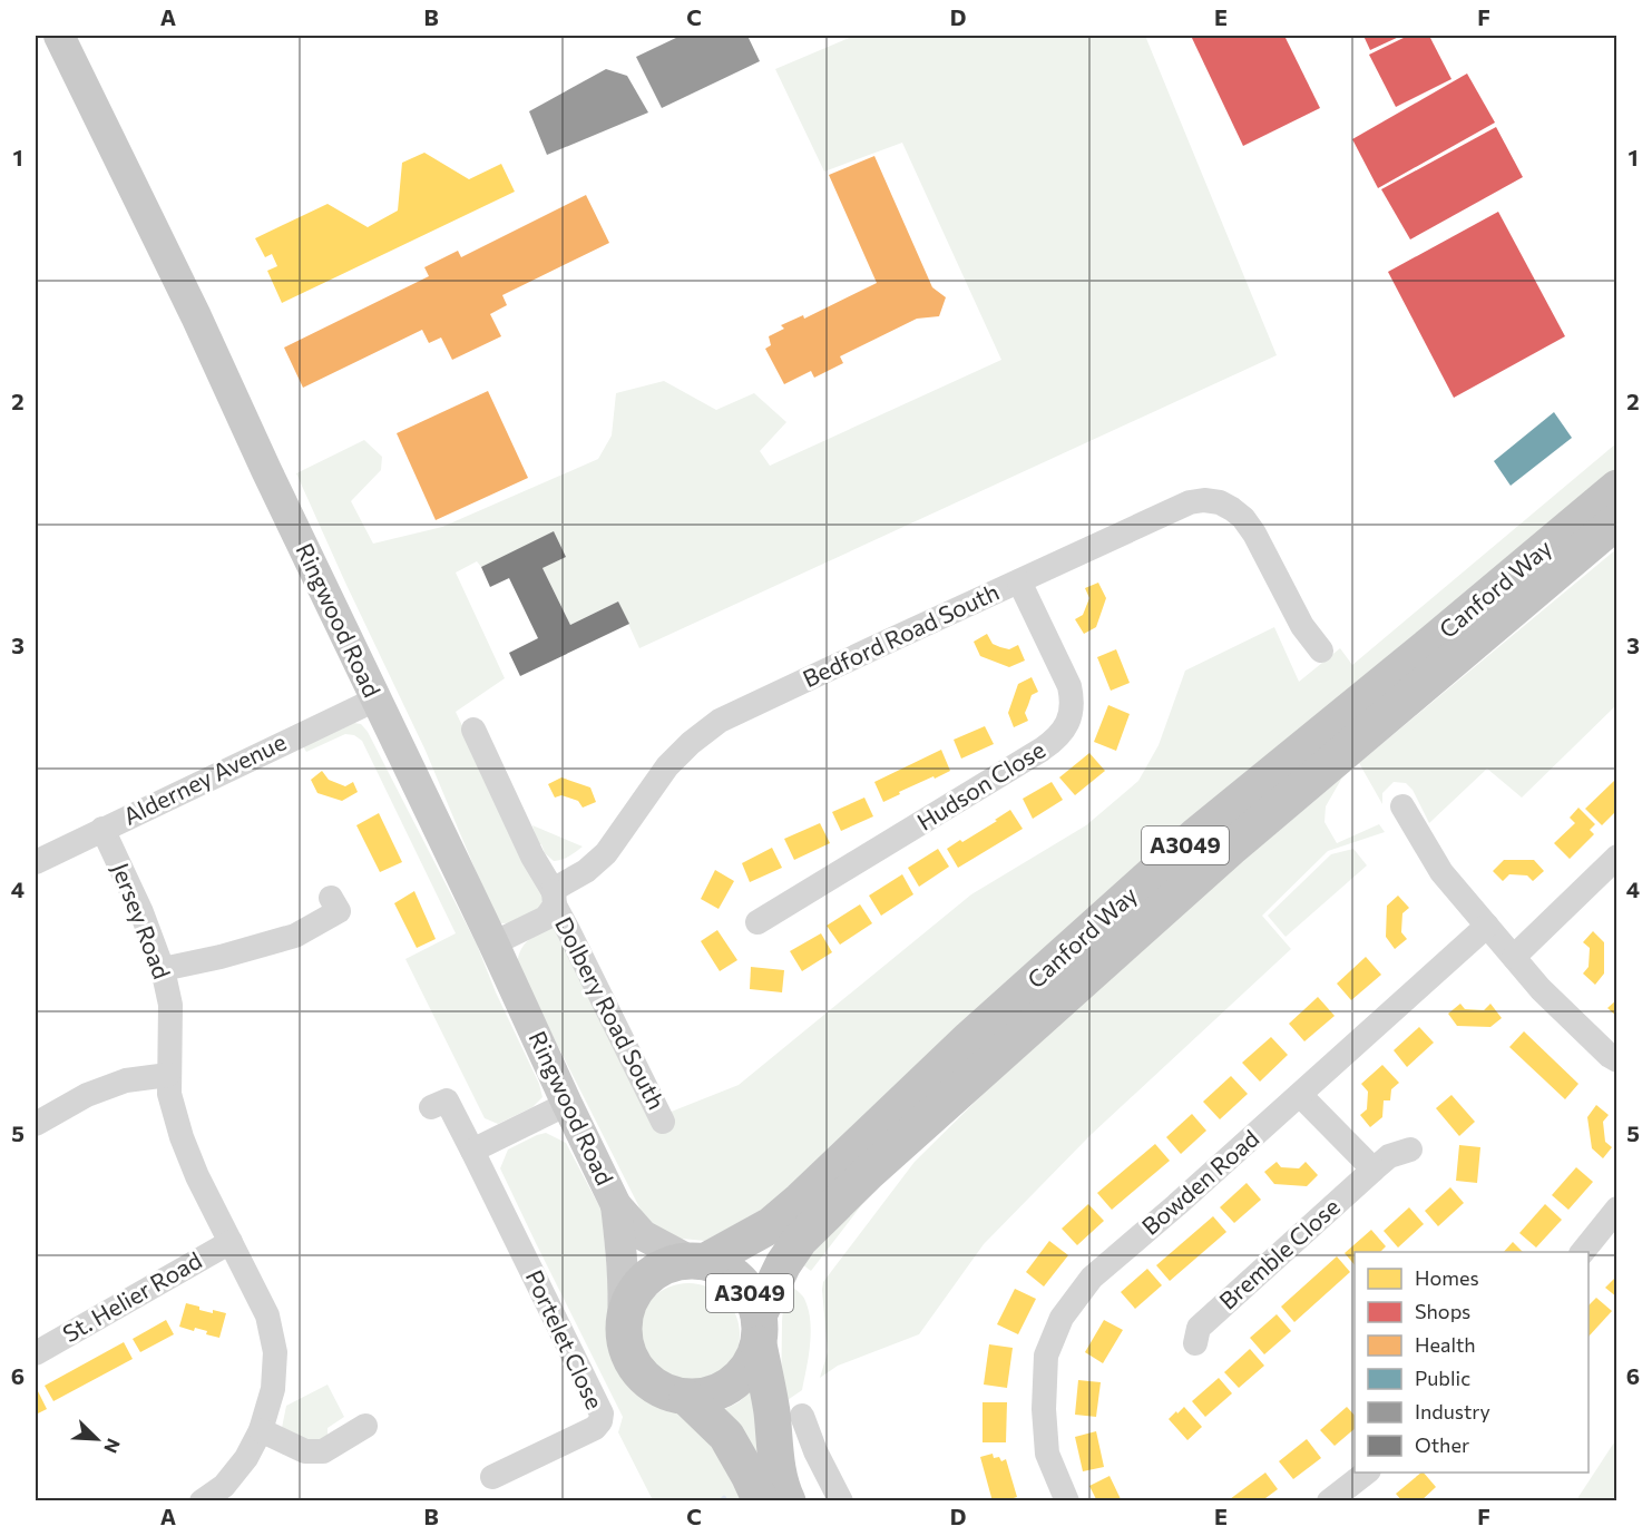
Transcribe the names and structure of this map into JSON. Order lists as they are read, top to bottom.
{
  "streets": {
    "highway": ["Canford Way", "A3049"],
    "main road": ["Ringwood Road"],
    "street": [
      "Bedford Road South",
      "Alderney Avenue",
      "Hudson Close",
      "Jersey Road",
      "Dolbery Road South",
      "Bowden Road",
      "Bremble Close",
      "St. Helier Road",
      "Portelet Close"
    ]
  },
  "crossings": [
    ["Canford Way", "Ringwood Road"],
    ["Canford Way", "A3049"],
    ["Ringwood Road", "Bedford Road South"],
    ["Ringwood Road", "Alderney Avenue"],
    ["Ringwood Road", "A3049"],
    ["Bedford Road South", "Hudson Close"],
    ["Bedford Road South", "Dolbery Road South"],
    ["Alderney Avenue", "Jersey Road"],
    ["Jersey Road", "St. Helier Road"]
  ],
  "legend": [
    "Homes",
    "Shops",
    "Health",
    "Public",
    "Industry",
    "Other"
  ],
  "north": "bottom right",
  "grid": {
    "columns": [
      "A",
      "B",
      "C",
      "D",
      "E",
      "F"
    ],
    "rows": [
      "1",
      "2",
      "3",
      "4",
      "5",
      "6"
    ]
  }
}
